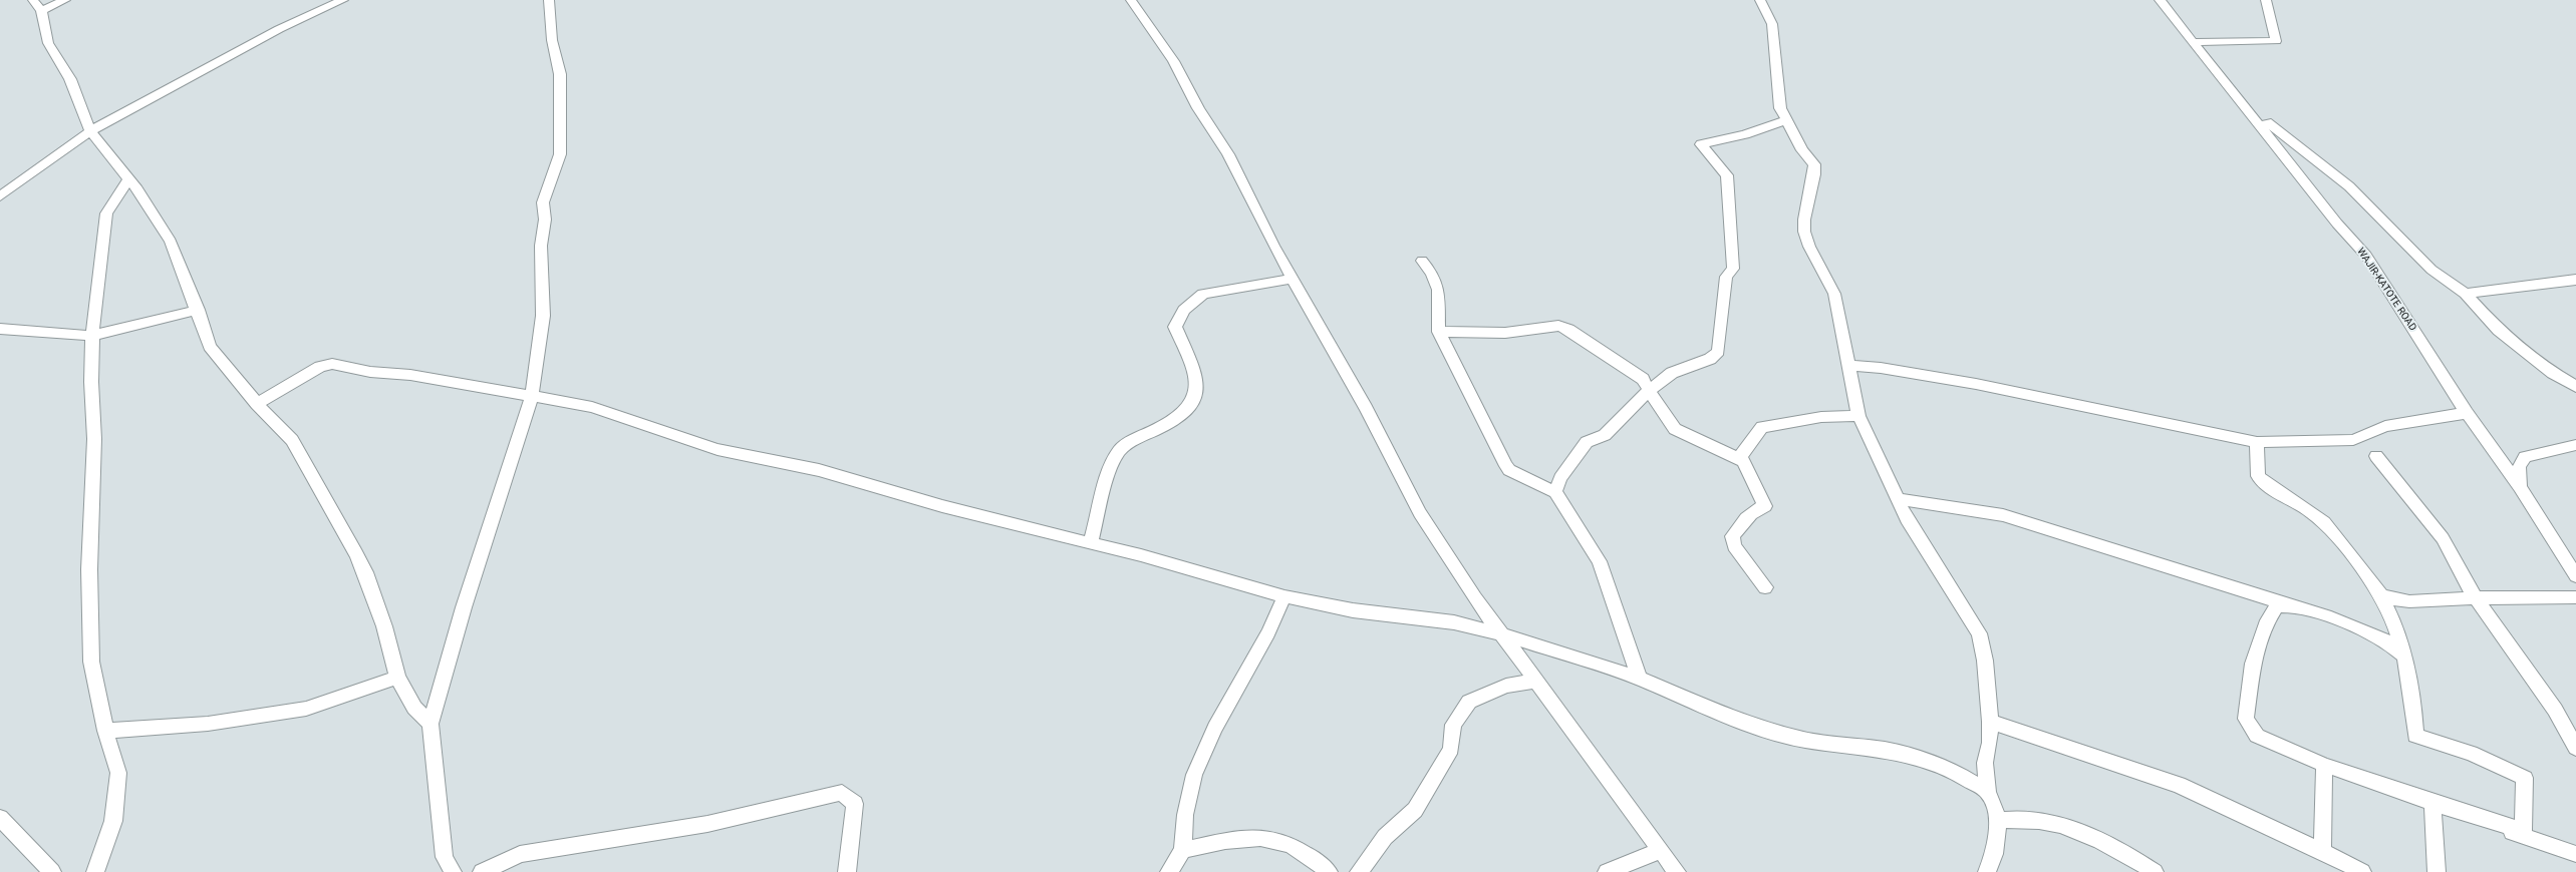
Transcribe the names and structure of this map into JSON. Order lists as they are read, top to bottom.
{
  "streets": {
    "street": ["WAJIR-KATOTE ROAD"]
  }
}
